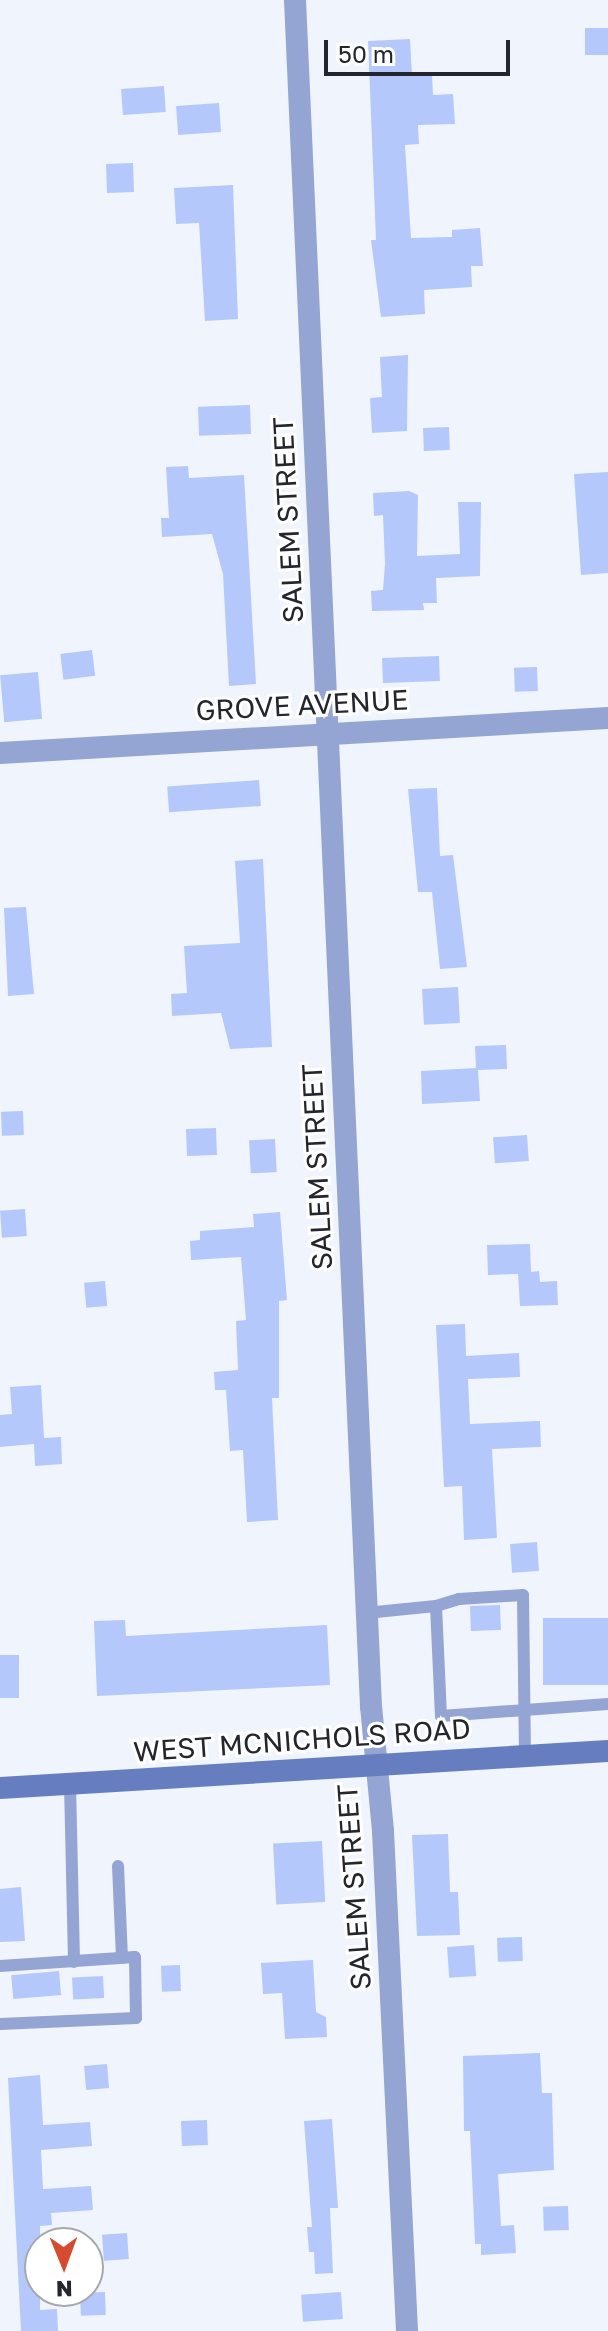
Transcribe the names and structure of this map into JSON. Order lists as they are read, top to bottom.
{
  "streets": {
    "main road": ["WEST MCNICHOLS ROAD"],
    "street": ["SALEM STREET", "GROVE AVENUE"]
  },
  "crossings": [
    ["SALEM STREET", "GROVE AVENUE"],
    ["SALEM STREET", "WEST MCNICHOLS ROAD"]
  ],
  "scale_bar": "50 m",
  "north": "bottom"
}
